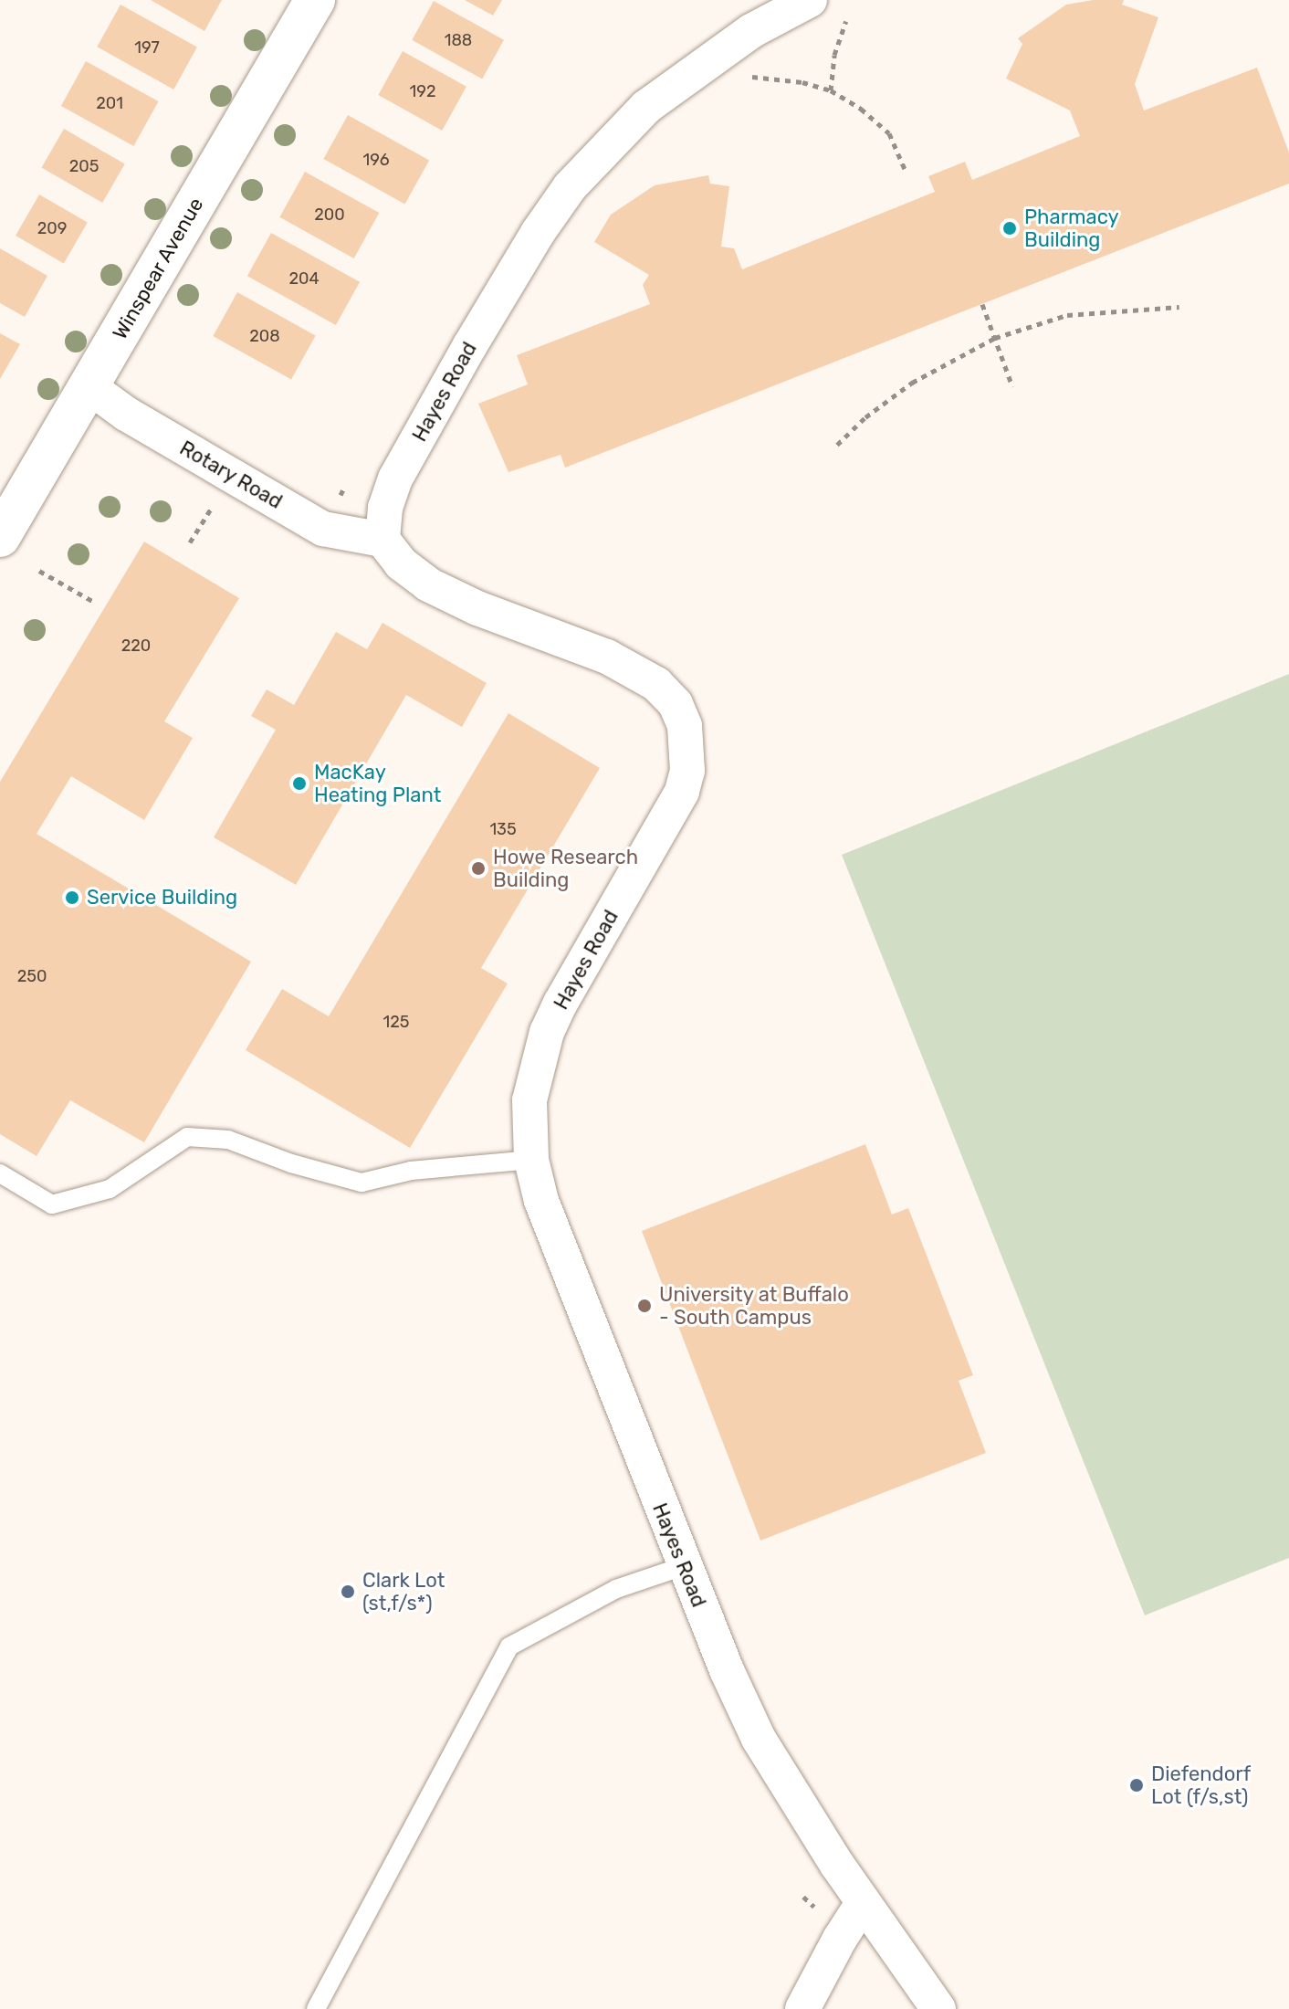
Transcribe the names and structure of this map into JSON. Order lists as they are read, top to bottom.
{
  "streets": {
    "street": ["Winspear Avenue", "Hayes Road", "Rotary Road"]
  },
  "crossings": [
    ["Winspear Avenue", "Rotary Road"],
    ["Hayes Road", "Rotary Road"]
  ],
  "places": [
    "Pharmacy Building",
    "MacKay Heating Plant",
    "Howe Research Building",
    "Service Building",
    "University at Buffalo - South Campus",
    "Clark Lot (st,f/s*)",
    "Diefendorf Lot (f/s,st)"
  ],
  "house_numbers": [
    "188",
    "197",
    "192",
    "201",
    "196",
    "205",
    "200",
    "209",
    "204",
    "208",
    "220",
    "135",
    "250",
    "125"
  ]
}
